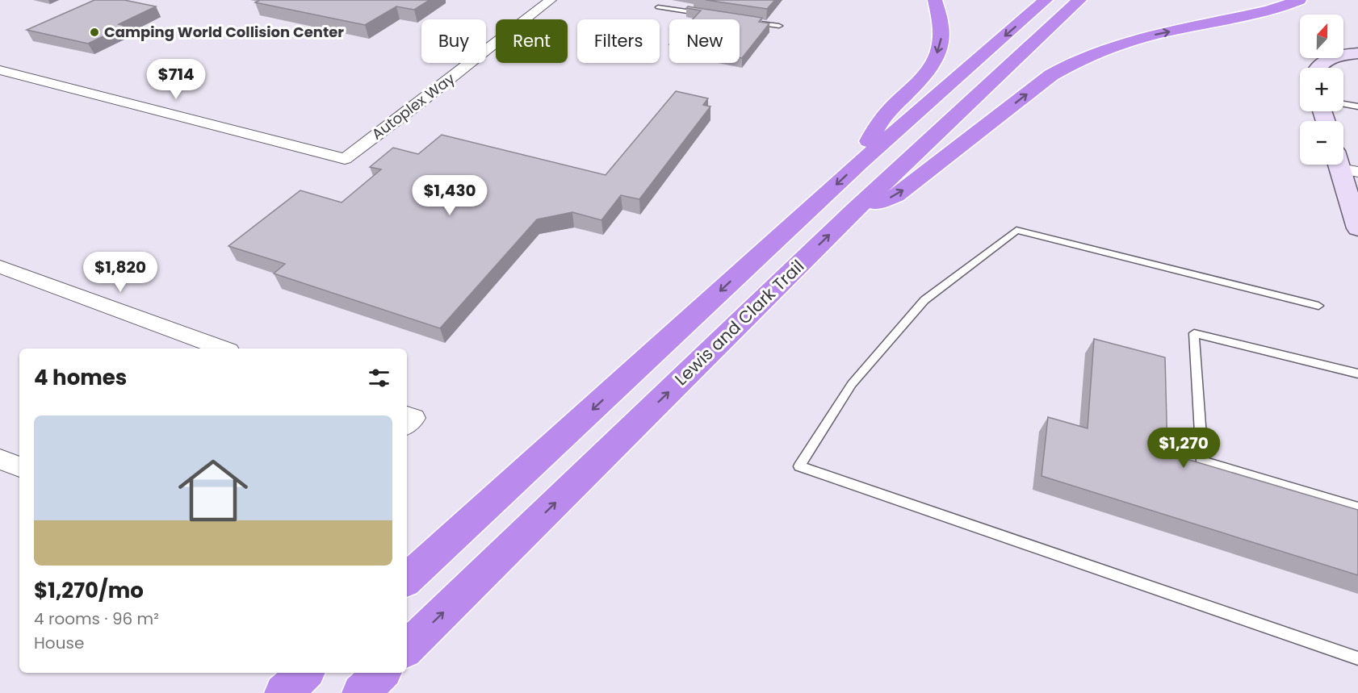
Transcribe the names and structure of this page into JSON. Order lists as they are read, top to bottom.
{
  "streets": {
    "highway": ["Lewis and Clark Trail"],
    "street": ["Autoplex Way"]
  },
  "places": ["Camping World Collision Center"],
  "north": "top",
  "page": {
    "map_buttons": ["+", "−"],
    "chip": [
      "Buy",
      "Rent",
      "Filters",
      "New"
    ],
    "price": [
      "$714",
      "$1,430",
      "$1,820",
      "$1,270"
    ],
    "heading": "4 homes",
    "list": [
      {
        "name": "$1,270/mo",
        "note": "4 rooms · 96 m² · House"
      }
    ]
  }
}
